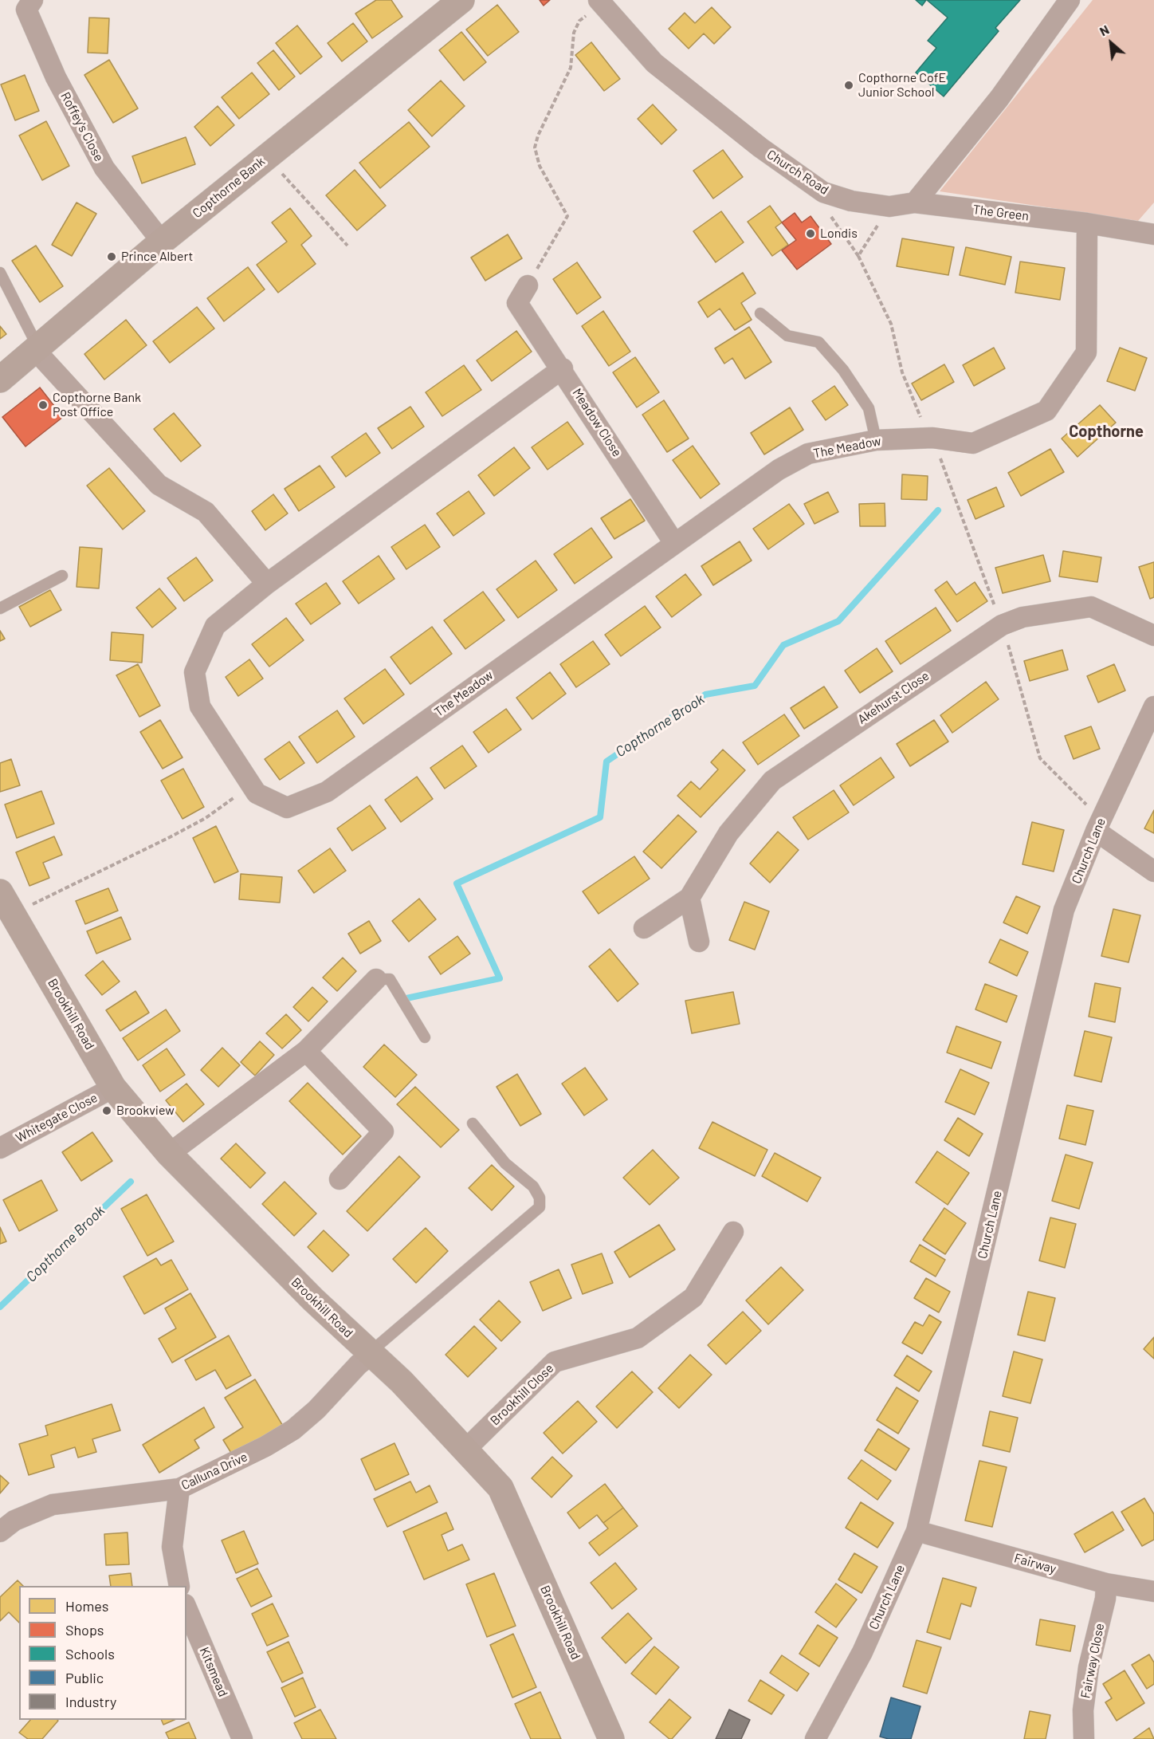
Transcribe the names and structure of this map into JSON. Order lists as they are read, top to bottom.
{
  "streets": {
    "street": [
      "Roffey's Close",
      "Church Road",
      "Copthorne Bank",
      "The Green",
      "Meadow Close",
      "The Meadow",
      "Akehurst Close",
      "Church Lane",
      "Brookhill Road",
      "Whitegate Close",
      "Brookhill Close",
      "Calluna Drive",
      "Fairway",
      "Fairway Close",
      "Kitsmead"
    ]
  },
  "crossings": [
    ["Roffey's Close", "Copthorne Bank"],
    ["Church Road", "The Green"],
    ["The Green", "The Meadow"],
    ["Meadow Close", "The Meadow"],
    ["Church Lane", "Fairway"],
    ["Brookhill Road", "Whitegate Close"],
    ["Brookhill Road", "Brookhill Close"],
    ["Brookhill Road", "Calluna Drive"],
    ["Fairway", "Fairway Close"]
  ],
  "districts": ["Copthorne"],
  "water": ["Copthorne Brook"],
  "places": [
    "Copthorne CofE Junior School",
    "Londis",
    "Prince Albert",
    "Copthorne Bank Post Office",
    "Brookview"
  ],
  "legend": [
    "Homes",
    "Shops",
    "Schools",
    "Public",
    "Industry"
  ],
  "north": "top left"
}
